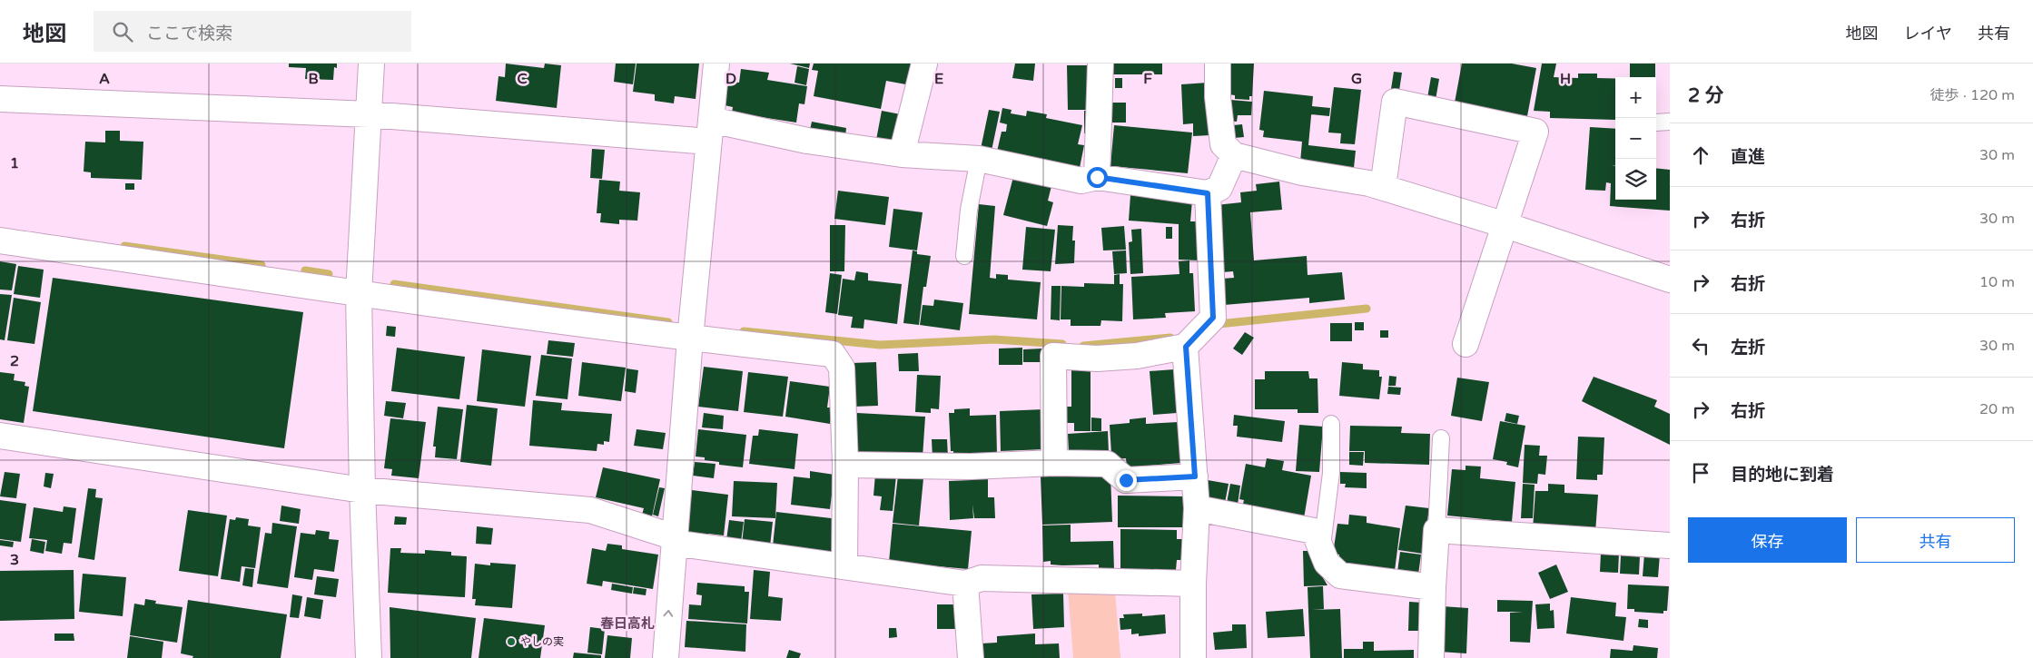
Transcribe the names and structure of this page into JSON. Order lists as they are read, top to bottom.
{
  "districts": ["春日高札"],
  "places": ["やしの実"],
  "page": {
    "header": "地図",
    "search": "ここで検索",
    "nav": ["地図", "レイヤ", "共有"],
    "heading": ["2 分", "徒歩 · 120 m"],
    "map_buttons": ["+", "−"],
    "list": [
      ["直進", "30 m"],
      ["右折", "30 m"],
      ["右折", "10 m"],
      ["左折", "30 m"],
      ["右折", "20 m"],
      "目的地に到着"
    ],
    "buttons": ["保存", "共有"]
  },
  "grid": {
    "columns": [
      "A",
      "B",
      "C",
      "D",
      "E",
      "F",
      "G",
      "H"
    ],
    "rows": ["1", "2", "3"]
  }
}
